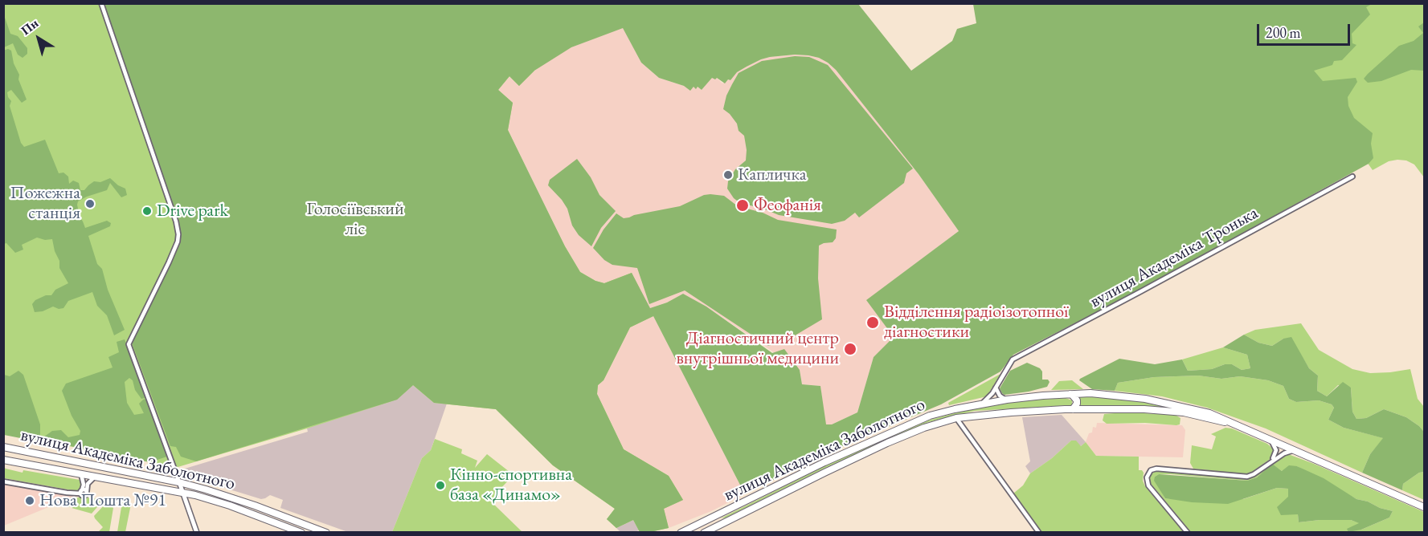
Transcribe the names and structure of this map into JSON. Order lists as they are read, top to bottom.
{
  "streets": {
    "highway": ["вулиця Академіка Заболотного"],
    "street": ["вулиця Академіка Тронька"]
  },
  "crossings": [
    ["вулиця Академіка Тронька", "вулиця Академіка Заболотного"]
  ],
  "parks": ["Голосіївський ліс"],
  "places": [
    "Капличка",
    "Пожежна станція",
    "Феофанія",
    "Drive park",
    "Відділення радіоізотопної діагностики",
    "Діагностичний центр внутрішньої медицини",
    "Кінно-спортивна база «Динамо»",
    "Нова Пошта №91"
  ],
  "scale_bar": "200 m",
  "north": "top left"
}
